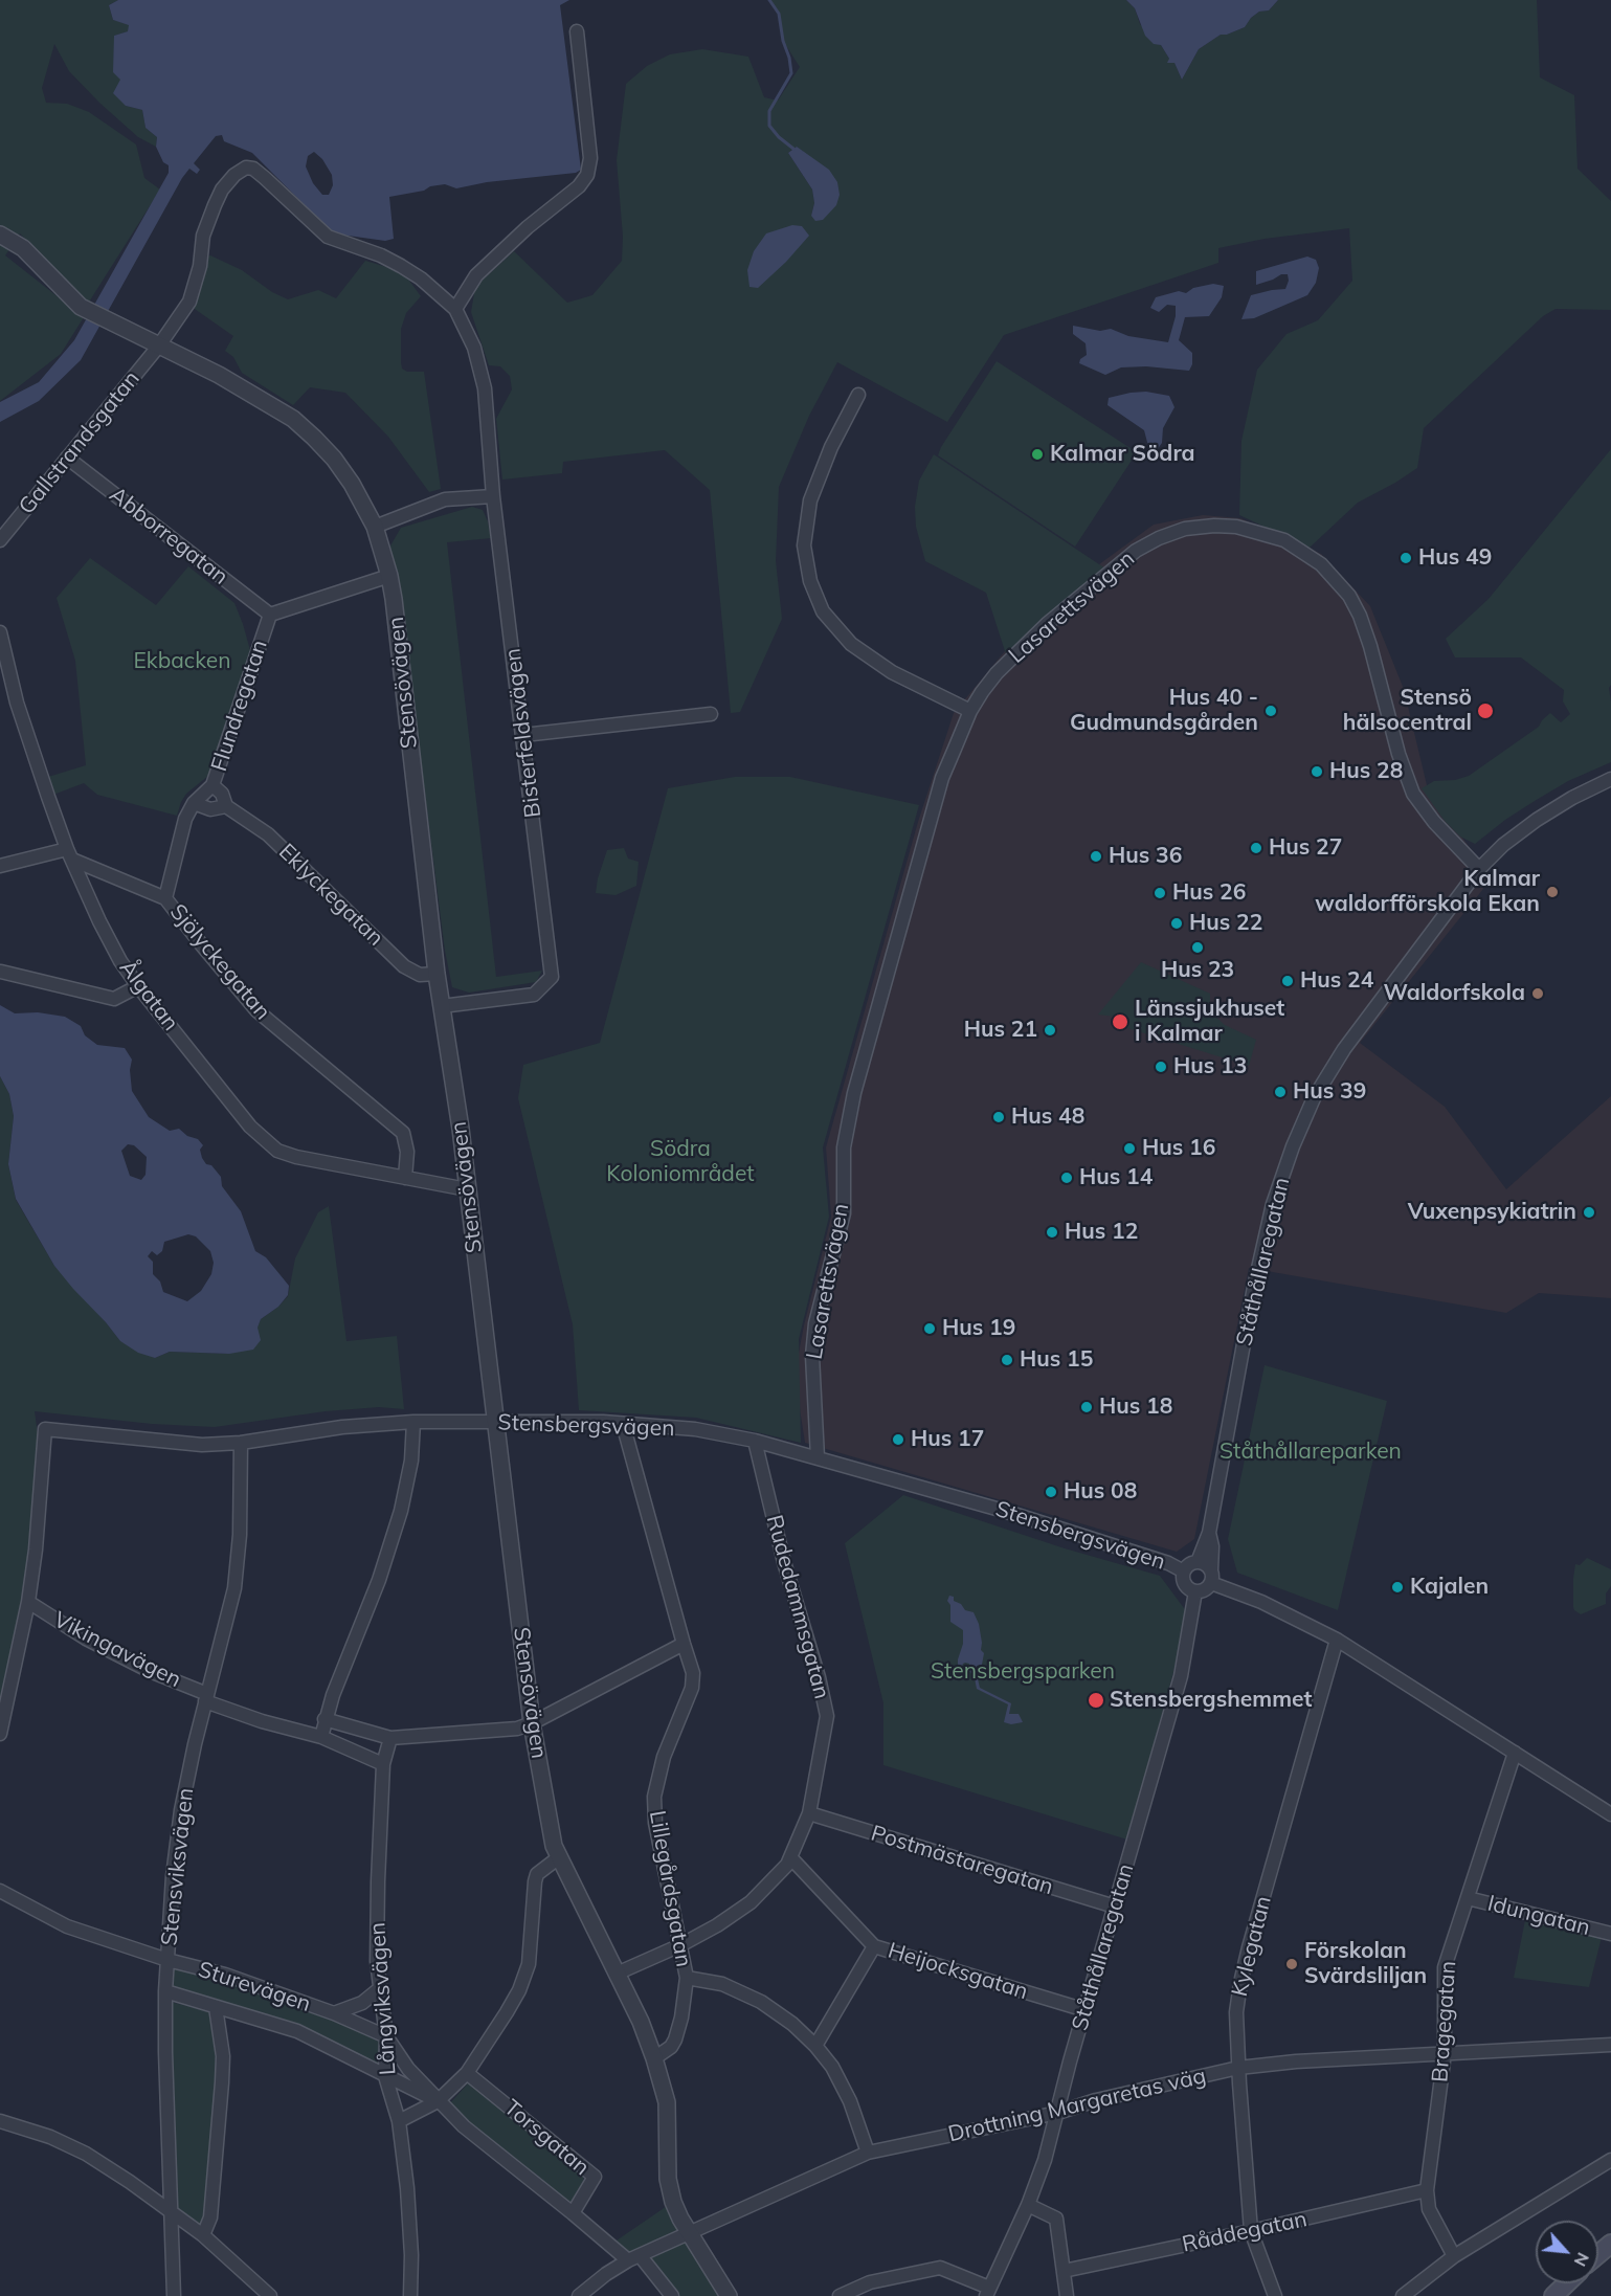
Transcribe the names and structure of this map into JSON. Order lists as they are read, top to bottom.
{
  "streets": {
    "street": [
      "Gallstrandsgatan",
      "Abborregatan",
      "Lasarettsvägen",
      "Stensövägen",
      "Flundregatan",
      "Bisterfeldsvägen",
      "Eklyckegatan",
      "Sjölyckegatan",
      "Ålgatan",
      "Ståthållaregatan",
      "Stensbergsvägen",
      "Rudedammsgatan",
      "Vikingavägen",
      "Postmästaregatan",
      "Stensviksvägen",
      "Lillegårdsgatan",
      "Idungatan",
      "Kylegatan",
      "Heijocksgatan",
      "Sturevägen",
      "Långviksvägen",
      "Bragegatan",
      "Drottning Margaretas väg",
      "Torsgatan",
      "Råddegatan"
    ]
  },
  "crossings": [
    ["Gallstrandsgatan", "Abborregatan"],
    ["Gallstrandsgatan", "Stensövägen"],
    ["Gallstrandsgatan", "Bisterfeldsvägen"],
    ["Abborregatan", "Flundregatan"],
    ["Lasarettsvägen", "Ståthållaregatan"],
    ["Lasarettsvägen", "Stensbergsvägen"],
    ["Stensövägen", "Bisterfeldsvägen"],
    ["Stensövägen", "Eklyckegatan"],
    ["Stensövägen", "Ålgatan"],
    ["Stensövägen", "Stensbergsvägen"],
    ["Stensövägen", "Rudedammsgatan"],
    ["Stensövägen", "Lillegårdsgatan"],
    ["Stensövägen", "Drottning Margaretas väg"],
    ["Flundregatan", "Eklyckegatan"],
    ["Flundregatan", "Sjölyckegatan"],
    ["Sjölyckegatan", "Ålgatan"],
    ["Ståthållaregatan", "Stensbergsvägen"],
    ["Ståthållaregatan", "Postmästaregatan"],
    ["Ståthållaregatan", "Heijocksgatan"],
    ["Ståthållaregatan", "Drottning Margaretas väg"],
    ["Stensbergsvägen", "Rudedammsgatan"],
    ["Stensbergsvägen", "Vikingavägen"],
    ["Stensbergsvägen", "Stensviksvägen"],
    ["Stensbergsvägen", "Lillegårdsgatan"],
    ["Rudedammsgatan", "Postmästaregatan"],
    ["Rudedammsgatan", "Lillegårdsgatan"],
    ["Rudedammsgatan", "Heijocksgatan"],
    ["Vikingavägen", "Stensviksvägen"],
    ["Vikingavägen", "Långviksvägen"],
    ["Stensviksvägen", "Sturevägen"],
    ["Idungatan", "Bragegatan"],
    ["Kylegatan", "Drottning Margaretas väg"],
    ["Kylegatan", "Råddegatan"],
    ["Sturevägen", "Långviksvägen"],
    ["Sturevägen", "Drottning Margaretas väg"],
    ["Sturevägen", "Torsgatan"],
    ["Bragegatan", "Drottning Margaretas väg"],
    ["Bragegatan", "Råddegatan"]
  ],
  "parks": [
    "Ekbacken",
    "Södra Koloniområdet",
    "Ståthållareparken",
    "Stensbergsparken"
  ],
  "places": [
    "Kalmar Södra",
    "Hus 49",
    "Hus 40 - Gudmundsgården",
    "Stensö hälsocentral",
    "Hus 28",
    "Hus 27",
    "Hus 36",
    "Kalmar waldorfförskola Ekan",
    "Hus 26",
    "Hus 22",
    "Hus 23",
    "Hus 24",
    "Waldorfskola",
    "Länssjukhuset i Kalmar",
    "Hus 21",
    "Hus 13",
    "Hus 39",
    "Hus 48",
    "Hus 16",
    "Hus 14",
    "Vuxenpsykiatrin",
    "Hus 12",
    "Hus 19",
    "Hus 15",
    "Hus 18",
    "Hus 17",
    "Hus 08",
    "Kajalen",
    "Stensbergshemmet",
    "Förskolan Svärdsliljan"
  ],
  "north": "bottom right"
}
